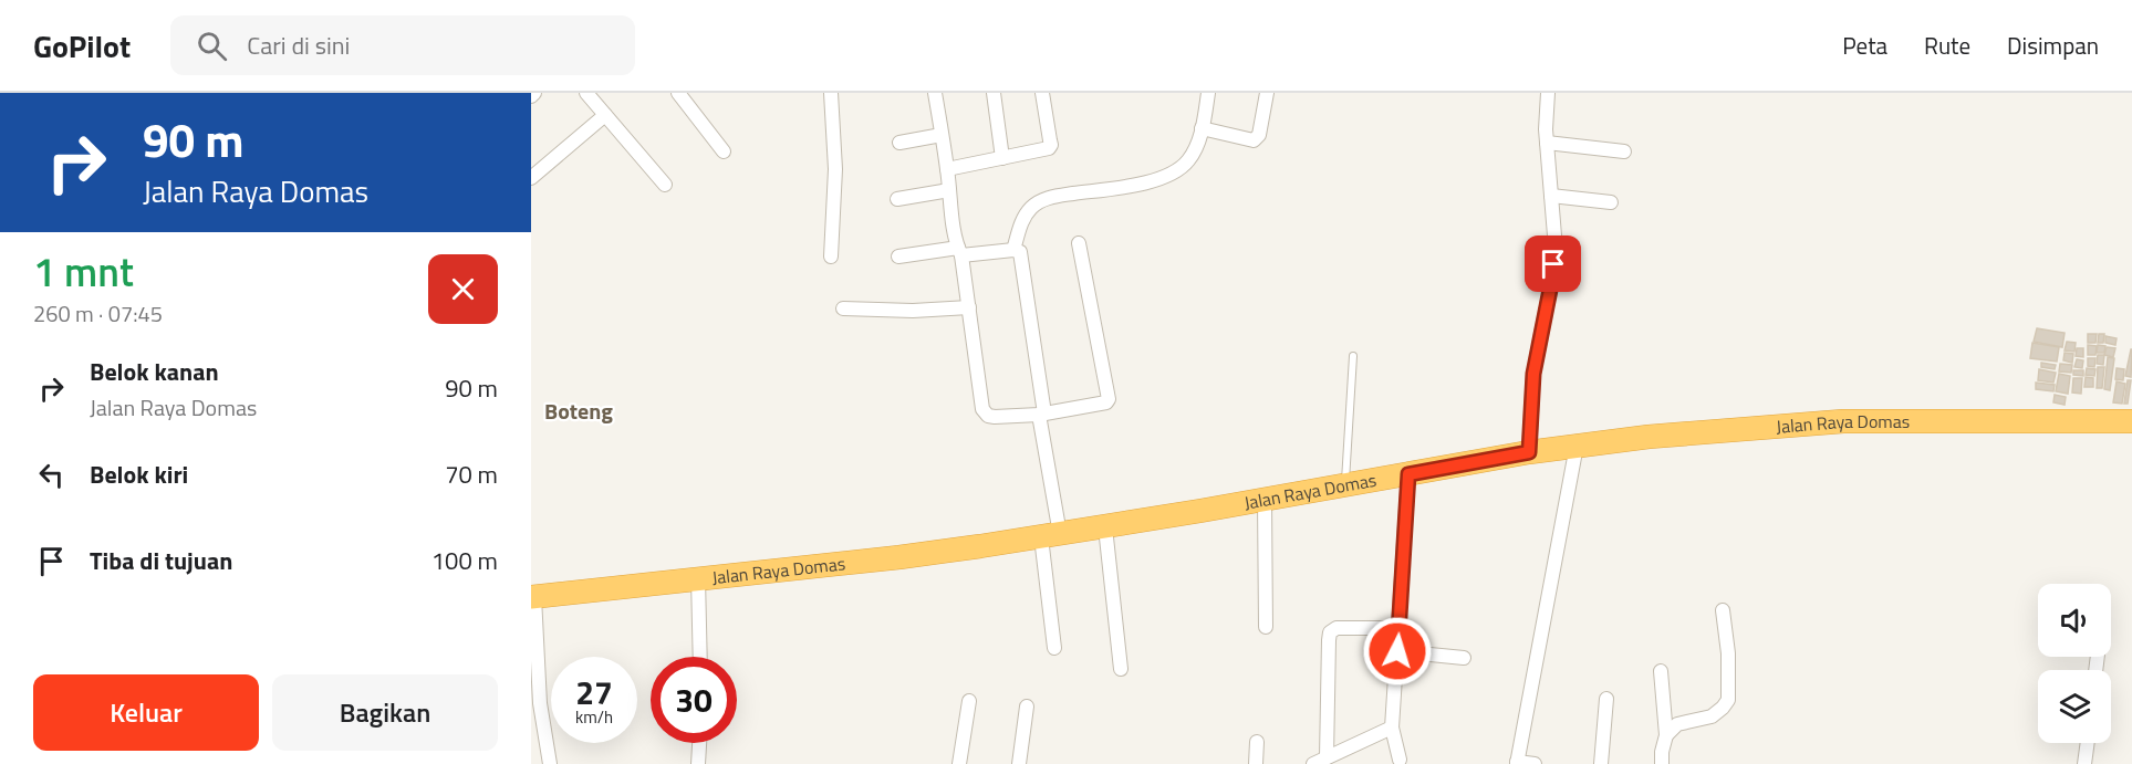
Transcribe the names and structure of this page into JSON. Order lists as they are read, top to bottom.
{
  "streets": {
    "highway": ["Jalan Raya Domas"]
  },
  "districts": ["Boteng"],
  "page": {
    "header": "GoPilot",
    "search": "Cari di sini",
    "nav": ["Peta", "Rute", "Disimpan"],
    "turn": ["90 m", "Jalan Raya Domas"],
    "heading": ["1 mnt", "260 m · 07:45"],
    "list": [
      {
        "name": "Belok kanan",
        "note": "Jalan Raya Domas",
        "value": "90 m"
      },
      {
        "name": "Belok kiri",
        "value": "70 m"
      },
      {
        "name": "Tiba di tujuan",
        "value": "100 m"
      }
    ],
    "speed": "27 km/h",
    "limit": "30",
    "buttons": ["Keluar", "Bagikan"]
  }
}
